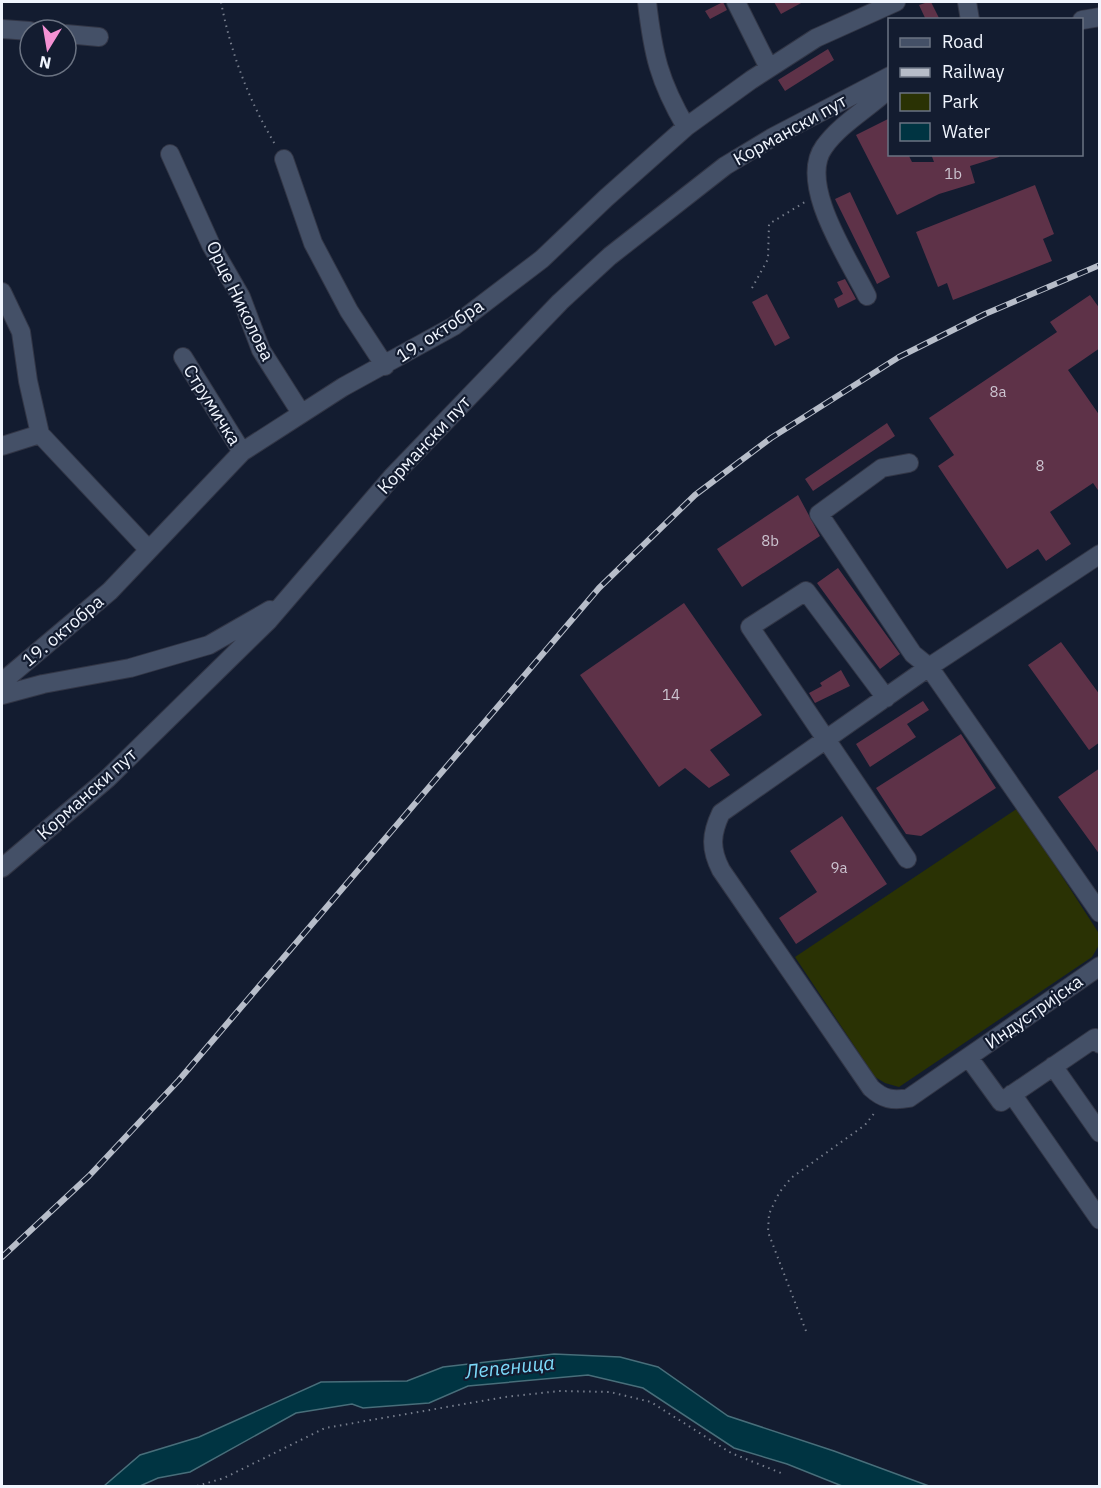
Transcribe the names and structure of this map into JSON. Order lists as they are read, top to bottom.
{
  "streets": {
    "street": [
      "Кормански пут",
      "Орце Николова",
      "19. октобра",
      "Струмичка",
      "Индустријска"
    ]
  },
  "crossings": [
    ["Орце Николова", "19. октобра"],
    ["19. октобра", "Струмичка"]
  ],
  "water": ["Лепеница"],
  "house_numbers": [
    "1b",
    "8a",
    "8",
    "8b",
    "14",
    "9a"
  ],
  "legend": [
    "Road",
    "Railway",
    "Park",
    "Water"
  ],
  "north": "bottom"
}
